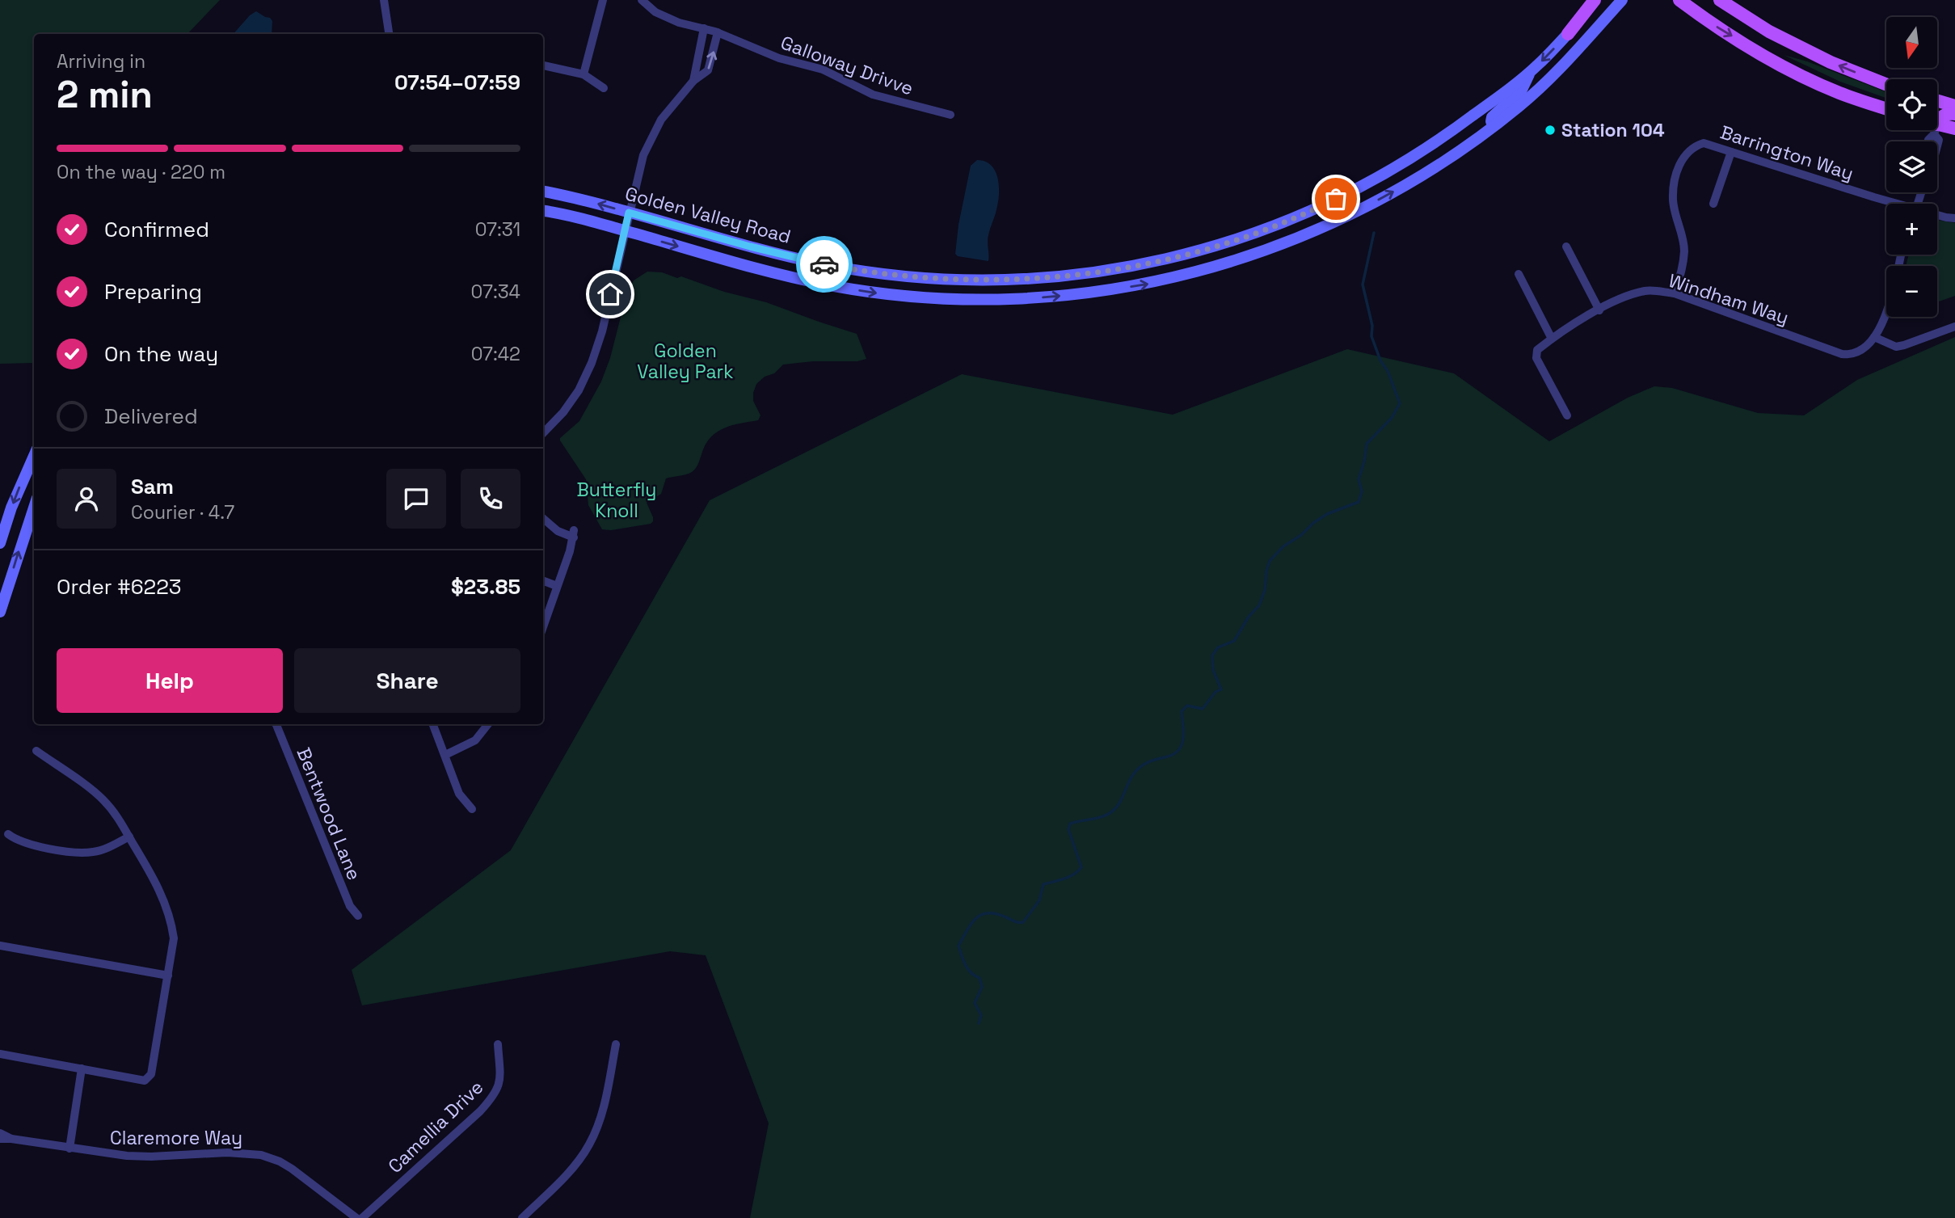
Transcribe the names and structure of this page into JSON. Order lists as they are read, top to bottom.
{
  "streets": {
    "main road": ["Golden Valley Road"],
    "street": [
      "Galloway Drivve",
      "Barrington Way",
      "Windham Way",
      "Bentwood Lane",
      "Camellia Drive",
      "Claremore Way"
    ]
  },
  "crossings": [
    ["Barrington Way", "Windham Way"]
  ],
  "parks": ["Golden Valley Park", "Butterfly Knoll"],
  "places": ["Station 104"],
  "north": "bottom",
  "page": {
    "map_buttons": ["+", "−"],
    "heading": ["2 min", "Arriving in", "07:54–07:59"],
    "panel": [
      "Sam",
      "Courier · 4.7",
      "Order #6223",
      "$23.85"
    ],
    "bar": "On the way · 220 m",
    "list": [
      ["Confirmed", "07:31"],
      ["Preparing", "07:34"],
      ["On the way", "07:42"],
      "Delivered"
    ],
    "buttons": ["Help", "Share"]
  }
}
